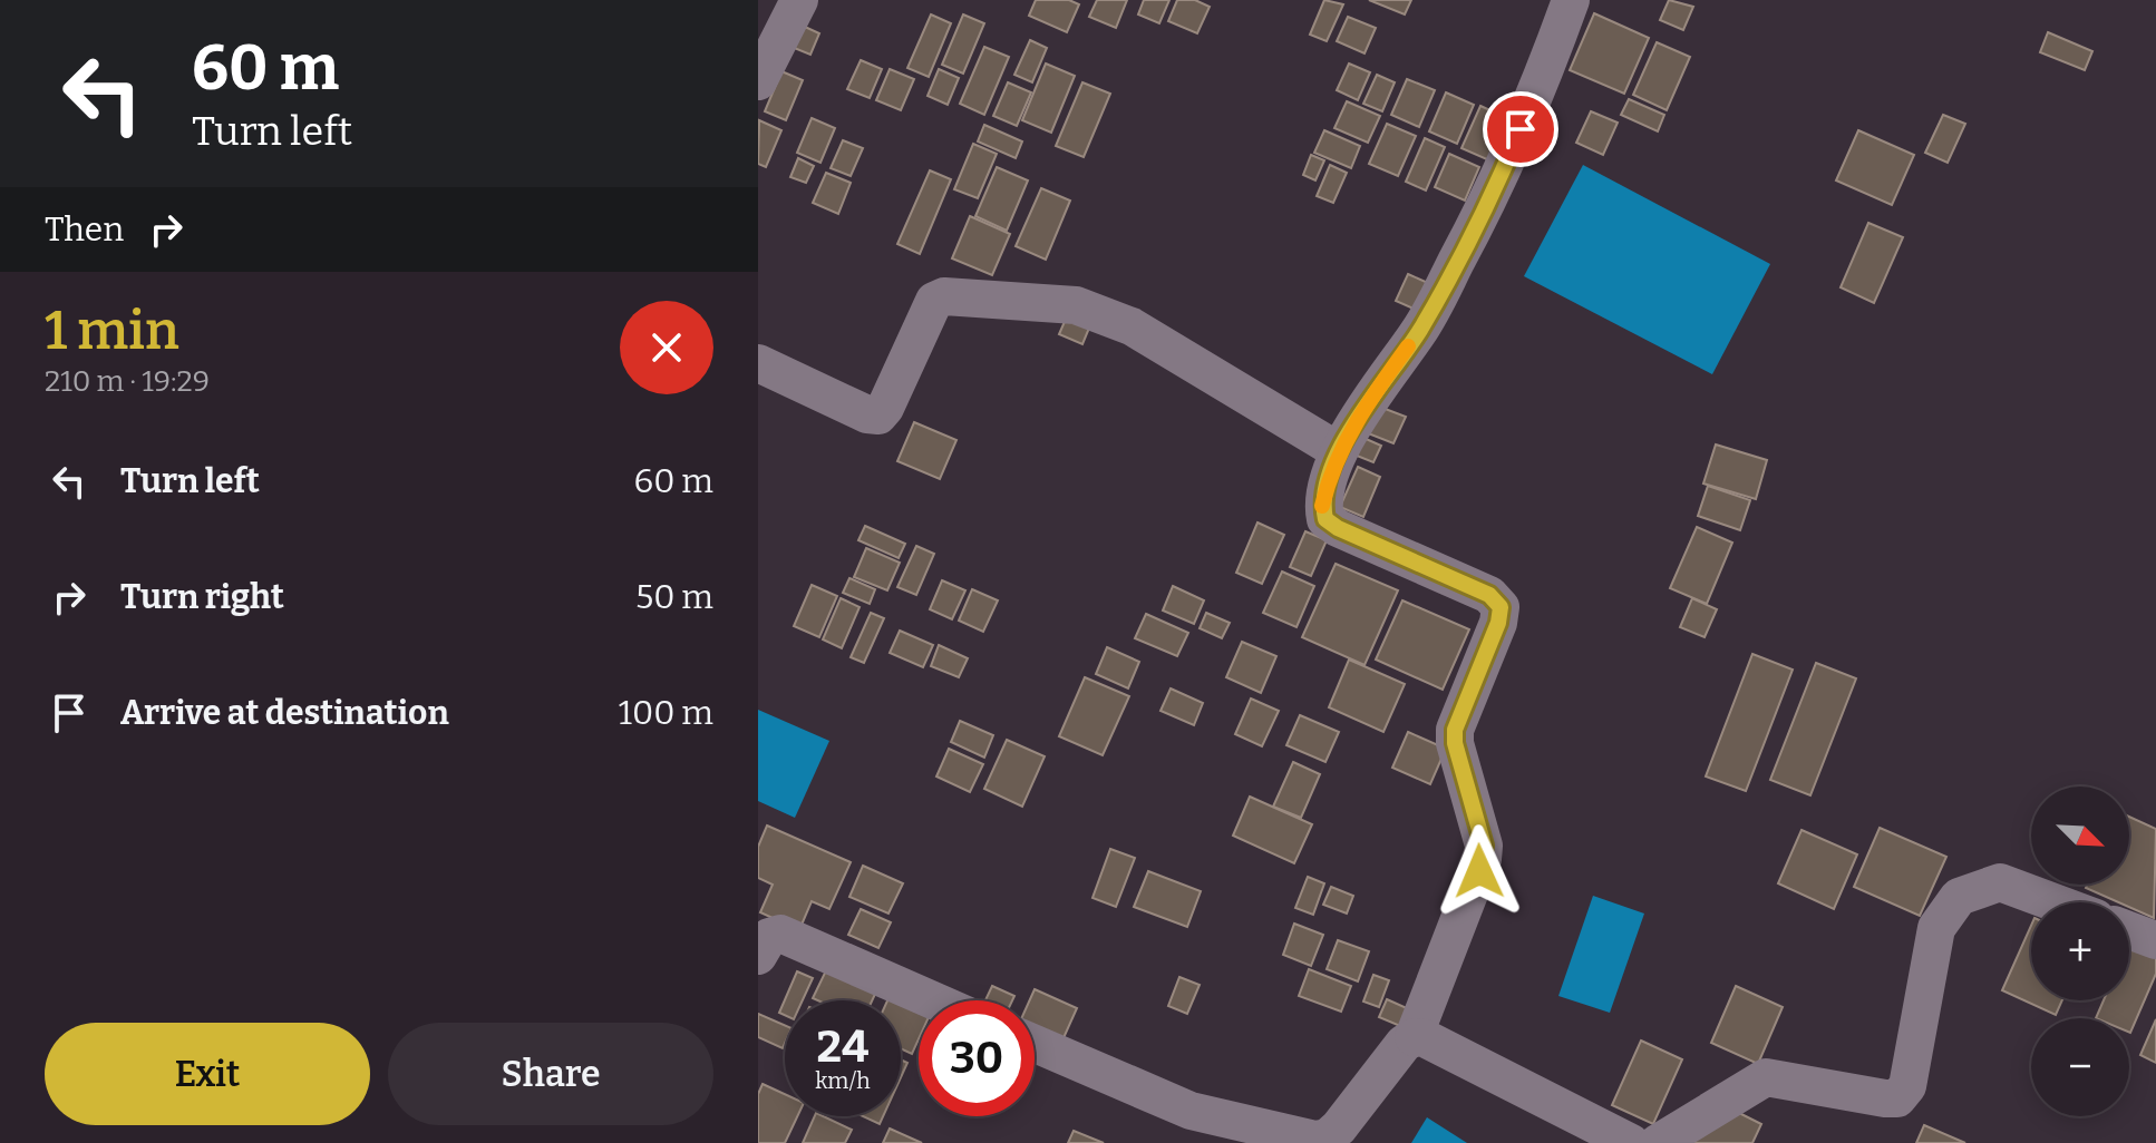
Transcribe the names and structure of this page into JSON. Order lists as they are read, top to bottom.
{
  "north": "bottom right",
  "page": {
    "turn": ["60 m", "Turn left"],
    "then": "Then",
    "heading": ["1 min", "210 m · 19:29"],
    "list": [
      {
        "name": "Turn left",
        "value": "60 m"
      },
      {
        "name": "Turn right",
        "value": "50 m"
      },
      {
        "name": "Arrive at destination",
        "value": "100 m"
      }
    ],
    "map_buttons": ["+", "−"],
    "speed": "24 km/h",
    "limit": "30",
    "buttons": ["Exit", "Share"]
  }
}
